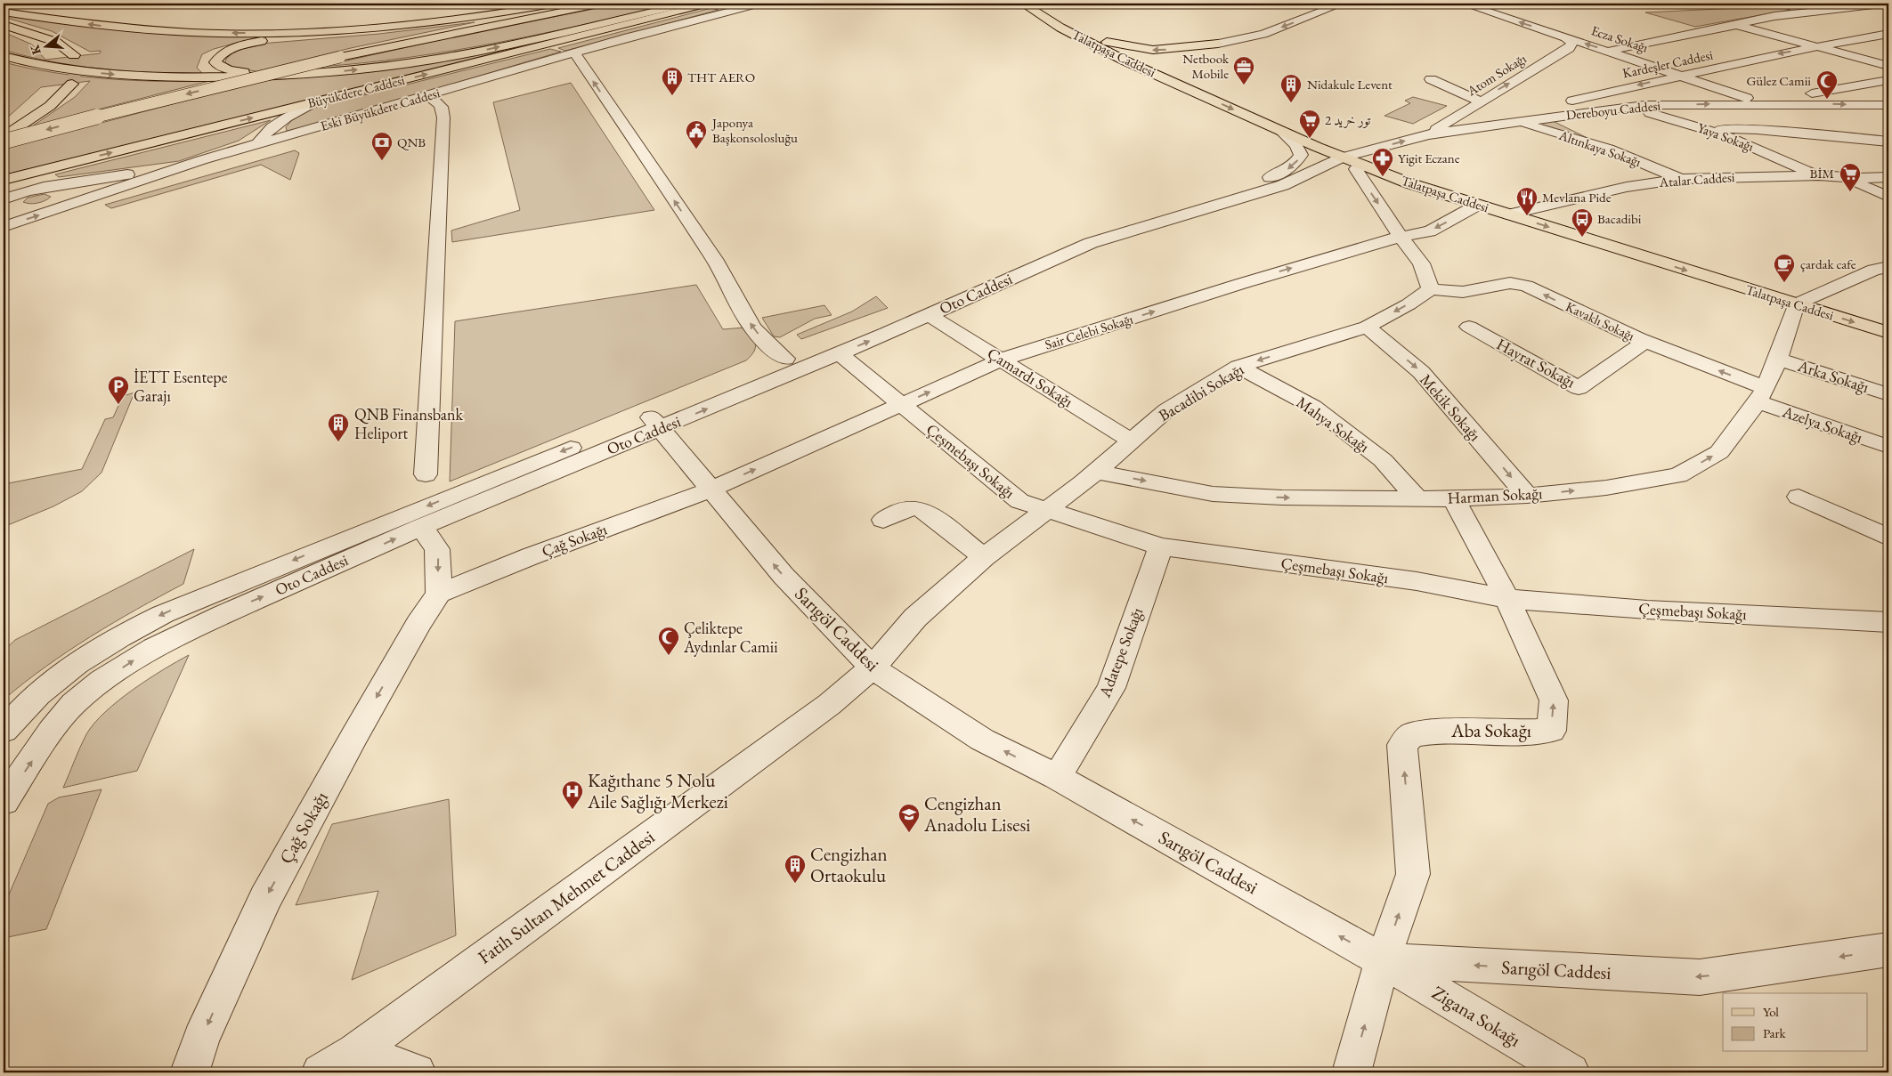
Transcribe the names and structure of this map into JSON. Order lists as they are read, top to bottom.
{
  "streets": {
    "main road": ["Talatpaşa Caddesi", "Büyükdere Caddesi"],
    "street": [
      "Ecza Sokağı",
      "Kardeşler Caddesi",
      "Atom Sokağı",
      "Eski Büyükdere Caddesi",
      "Dereboyu Caddesi",
      "Yaya Sokağı",
      "Altınkaya Sokağı",
      "Atalar Caddesi",
      "Oto Caddesi",
      "Kavaklı Sokağı",
      "Sair Celebi Sokağı",
      "Hayrat Sokağı",
      "Arka Sokağı",
      "Çamardı Sokağı",
      "Bacadibi Sokağı",
      "Mekik Sokağı",
      "Mahya Sokağı",
      "Azelya Sokağı",
      "Çeşmebaşı Sokağı",
      "Harman Sokağı",
      "Çağ Sokağı",
      "Sarıgöl Caddesi",
      "Adatepe Sokağı",
      "Aba Sokağı",
      "Fatih Sultan Mehmet Caddesi",
      "Zigana Sokağı"
    ]
  },
  "crossings": [
    ["Ecza Sokağı", "Kardeşler Caddesi"],
    ["Ecza Sokağı", "Atom Sokağı"],
    ["Ecza Sokağı", "Dereboyu Caddesi"],
    ["Talatpaşa Caddesi", "Dereboyu Caddesi"],
    ["Talatpaşa Caddesi", "Atalar Caddesi"],
    ["Talatpaşa Caddesi", "Oto Caddesi"],
    ["Talatpaşa Caddesi", "Sair Celebi Sokağı"],
    ["Talatpaşa Caddesi", "Harman Sokağı"],
    ["Kardeşler Caddesi", "Atom Sokağı"],
    ["Atom Sokağı", "Dereboyu Caddesi"],
    ["Dereboyu Caddesi", "Yaya Sokağı"],
    ["Dereboyu Caddesi", "Altınkaya Sokağı"],
    ["Dereboyu Caddesi", "Oto Caddesi"],
    ["Yaya Sokağı", "Atalar Caddesi"],
    ["Altınkaya Sokağı", "Atalar Caddesi"],
    ["Oto Caddesi", "Çamardı Sokağı"],
    ["Oto Caddesi", "Çeşmebaşı Sokağı"],
    ["Oto Caddesi", "Sarıgöl Caddesi"],
    ["Kavaklı Sokağı", "Hayrat Sokağı"],
    ["Kavaklı Sokağı", "Bacadibi Sokağı"],
    ["Kavaklı Sokağı", "Azelya Sokağı"],
    ["Kavaklı Sokağı", "Harman Sokağı"],
    ["Sair Celebi Sokağı", "Çamardı Sokağı"],
    ["Sair Celebi Sokağı", "Çeşmebaşı Sokağı"],
    ["Sair Celebi Sokağı", "Çağ Sokağı"],
    ["Sair Celebi Sokağı", "Sarıgöl Caddesi"],
    ["Arka Sokağı", "Harman Sokağı"],
    ["Çamardı Sokağı", "Bacadibi Sokağı"],
    ["Bacadibi Sokağı", "Mekik Sokağı"],
    ["Bacadibi Sokağı", "Mahya Sokağı"],
    ["Bacadibi Sokağı", "Çeşmebaşı Sokağı"],
    ["Bacadibi Sokağı", "Harman Sokağı"],
    ["Bacadibi Sokağı", "Sarıgöl Caddesi"],
    ["Bacadibi Sokağı", "Fatih Sultan Mehmet Caddesi"],
    ["Mekik Sokağı", "Harman Sokağı"],
    ["Mahya Sokağı", "Harman Sokağı"],
    ["Azelya Sokağı", "Harman Sokağı"],
    ["Çeşmebaşı Sokağı", "Adatepe Sokağı"],
    ["Çeşmebaşı Sokağı", "Aba Sokağı"],
    ["Harman Sokağı", "Aba Sokağı"],
    ["Çağ Sokağı", "Sarıgöl Caddesi"],
    ["Sarıgöl Caddesi", "Adatepe Sokağı"],
    ["Sarıgöl Caddesi", "Aba Sokağı"],
    ["Sarıgöl Caddesi", "Fatih Sultan Mehmet Caddesi"],
    ["Sarıgöl Caddesi", "Zigana Sokağı"],
    ["Aba Sokağı", "Zigana Sokağı"]
  ],
  "one_way": [
    "Talatpaşa Caddesi",
    "Kavaklı Sokağı",
    "Mekik Sokağı",
    "Harman Sokağı",
    "Çağ Sokağı",
    "Sarıgöl Caddesi"
  ],
  "places": {
    "office": ["Netbook Mobile"],
    "building": [
      "THT AERO",
      "Nidakule Levent",
      "QNB Finansbank Heliport",
      "Cengizhan Ortaokulu"
    ],
    "mosque": ["Gülez Camii", "Çeliktepe Aydınlar Camii"],
    "supermarket": ["تور خرید 2", "BİM"],
    "public building": ["Japonya Başkonsolosluğu"],
    "bank": ["QNB"],
    "pharmacy": ["Yigit Eczane"],
    "restaurant": ["Mevlana Pide"],
    "bus stop": ["Bacadibi"],
    "cafe": ["çardak cafe"],
    "parking": ["İETT Esentepe Garajı"],
    "hospital": ["Kağıthane 5 Nolu Aile Sağlığı Merkezi"],
    "school or university": ["Cengizhan Anadolu Lisesi"]
  },
  "legend": ["Yol", "Park"],
  "north": "left"
}
